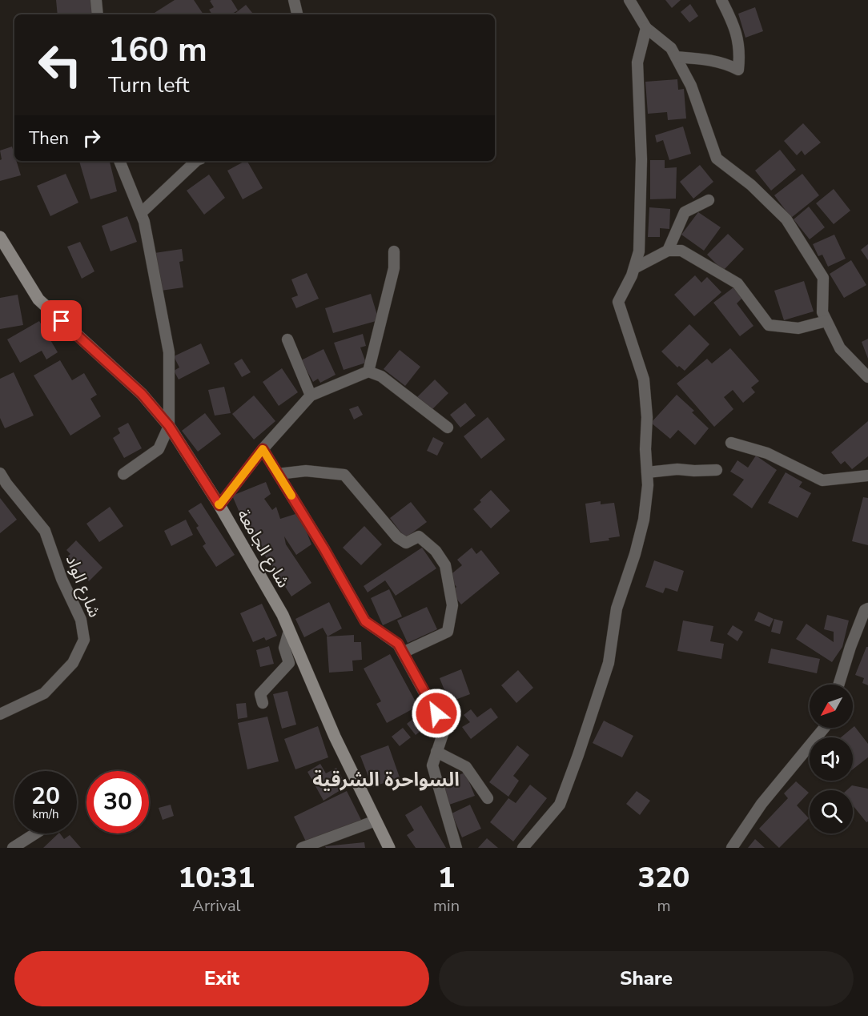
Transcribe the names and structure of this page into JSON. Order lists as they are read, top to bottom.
{
  "streets": {
    "main road": ["شارع الجامعة"],
    "street": ["شارع الواد"]
  },
  "districts": ["السواحرة الشرقية"],
  "north": "bottom left",
  "page": {
    "turn": ["160 m", "Turn left"],
    "then": "Then",
    "speed": "20 km/h",
    "limit": "30",
    "eta": [
      "10:31",
      "Arrival",
      "1",
      "min",
      "320",
      "m"
    ],
    "buttons": ["Exit", "Share"]
  }
}
